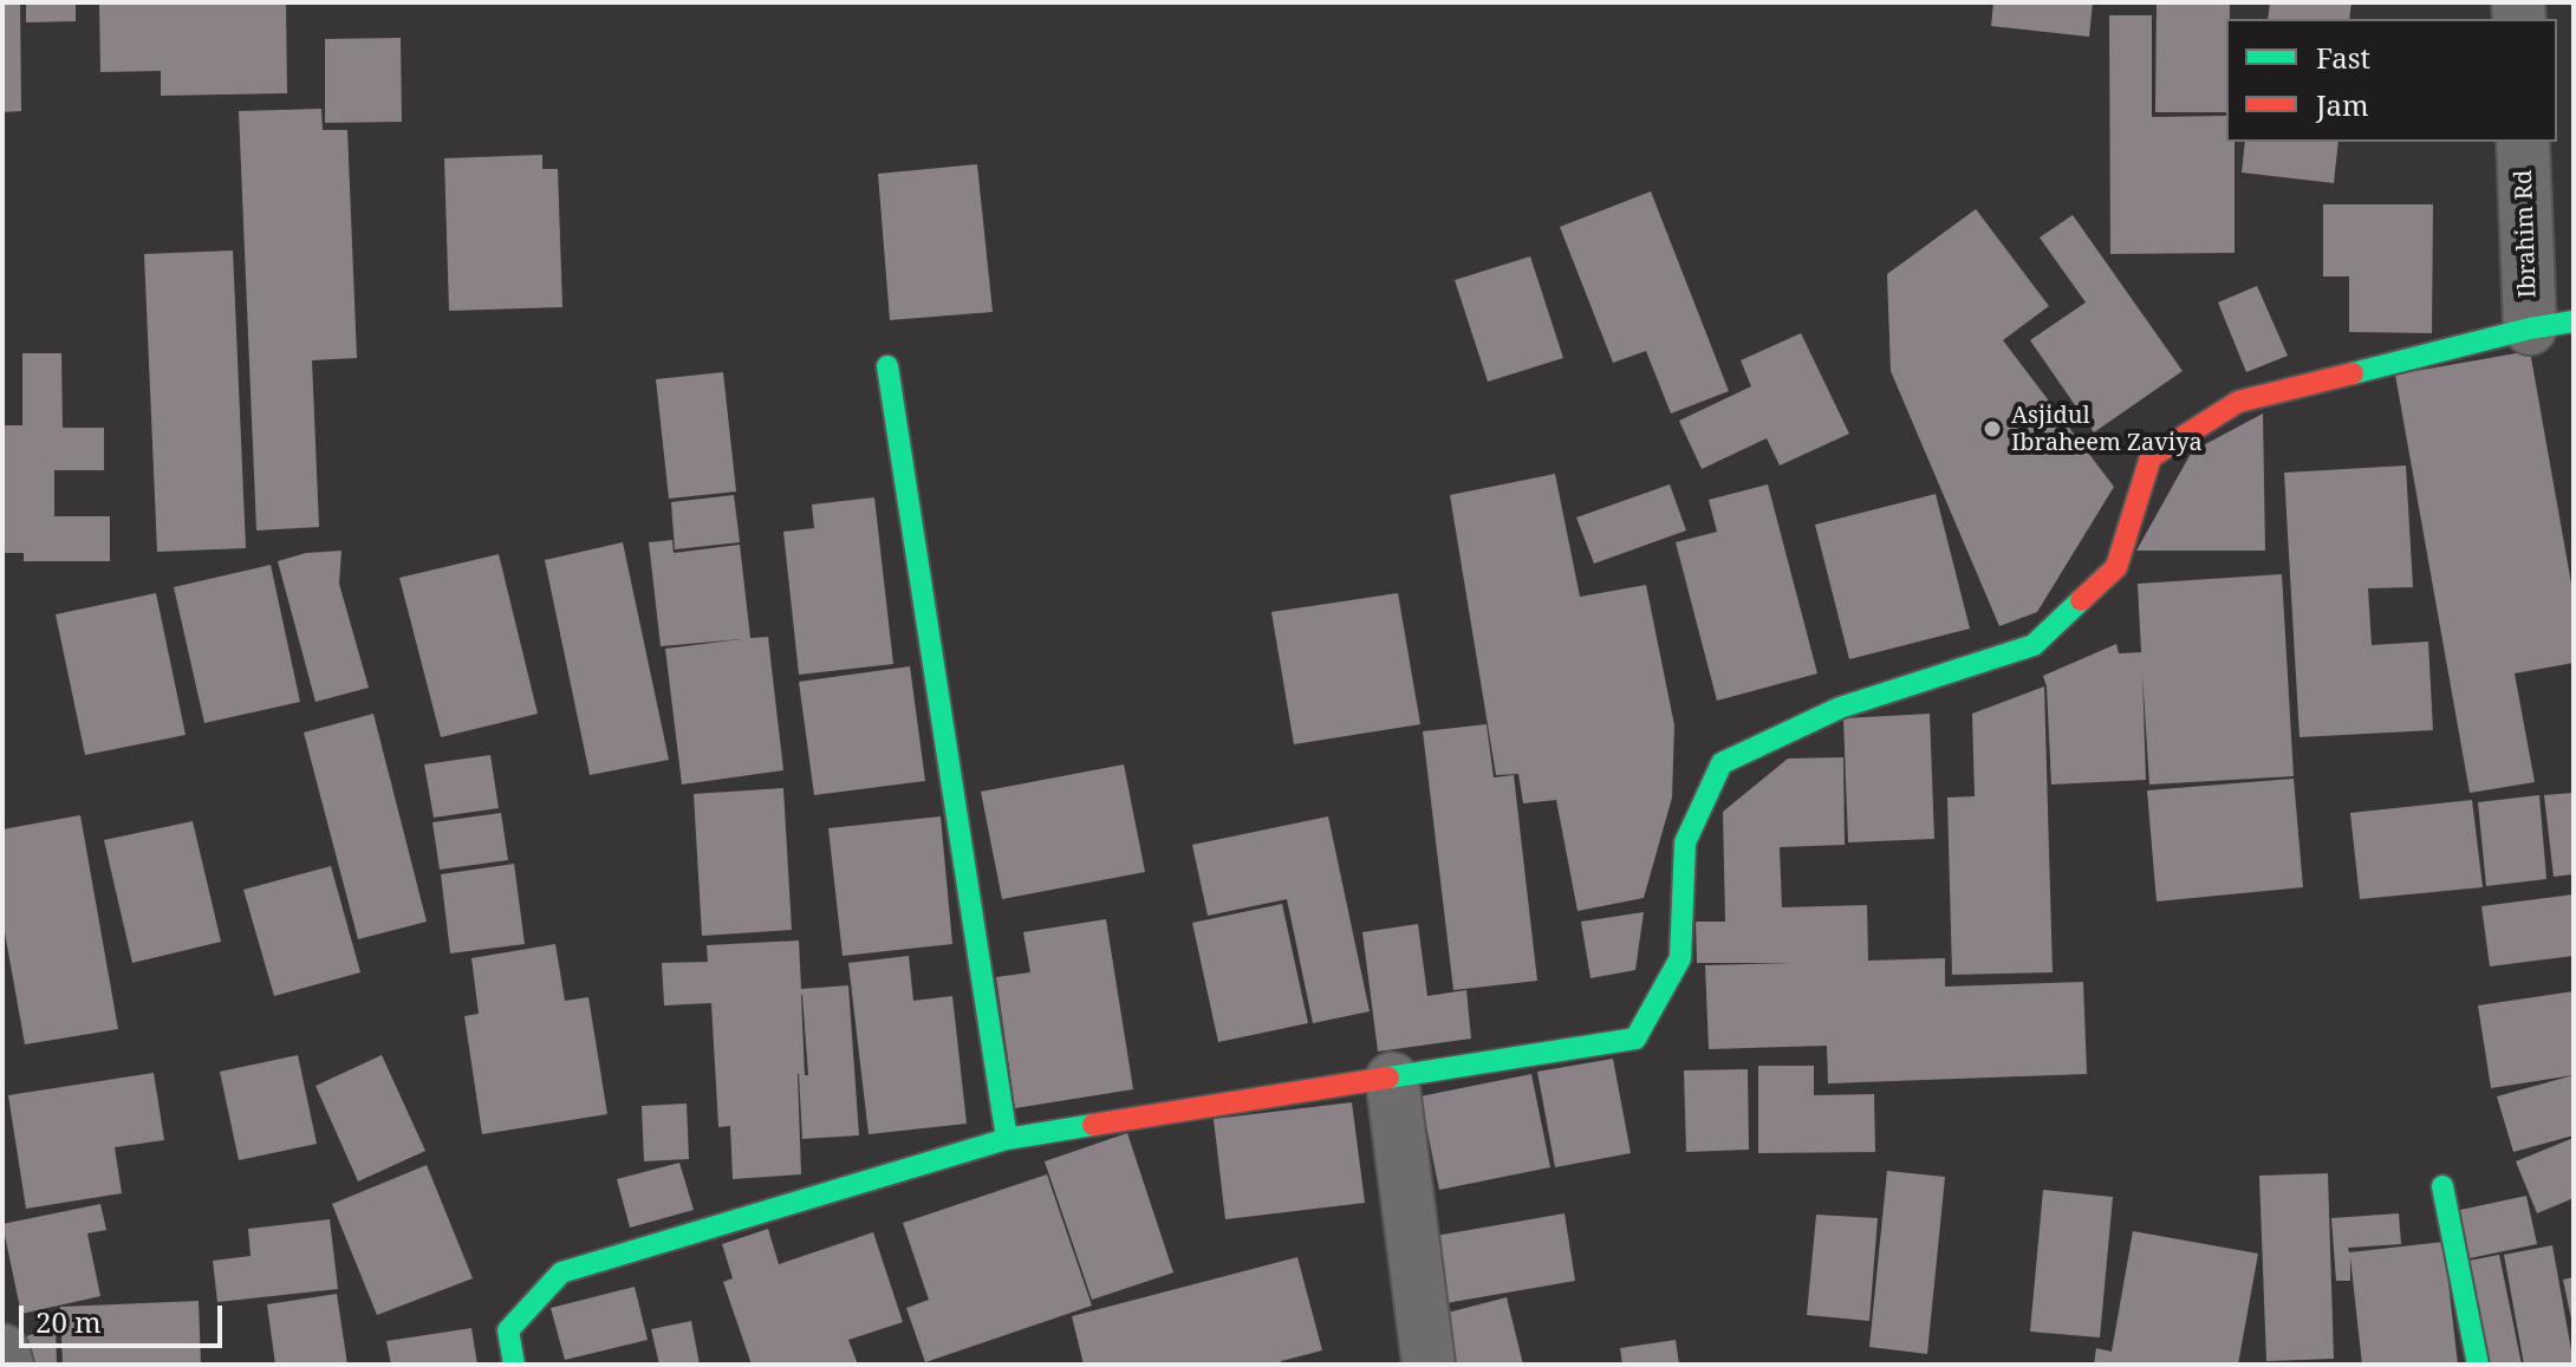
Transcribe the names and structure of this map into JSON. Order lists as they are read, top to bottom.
{
  "streets": {
    "street": ["Ibrahim Rd"]
  },
  "places": ["Asjidul Ibraheem Zaviya"],
  "legend": ["Fast", "Jam"],
  "scale_bar": "20 m"
}
